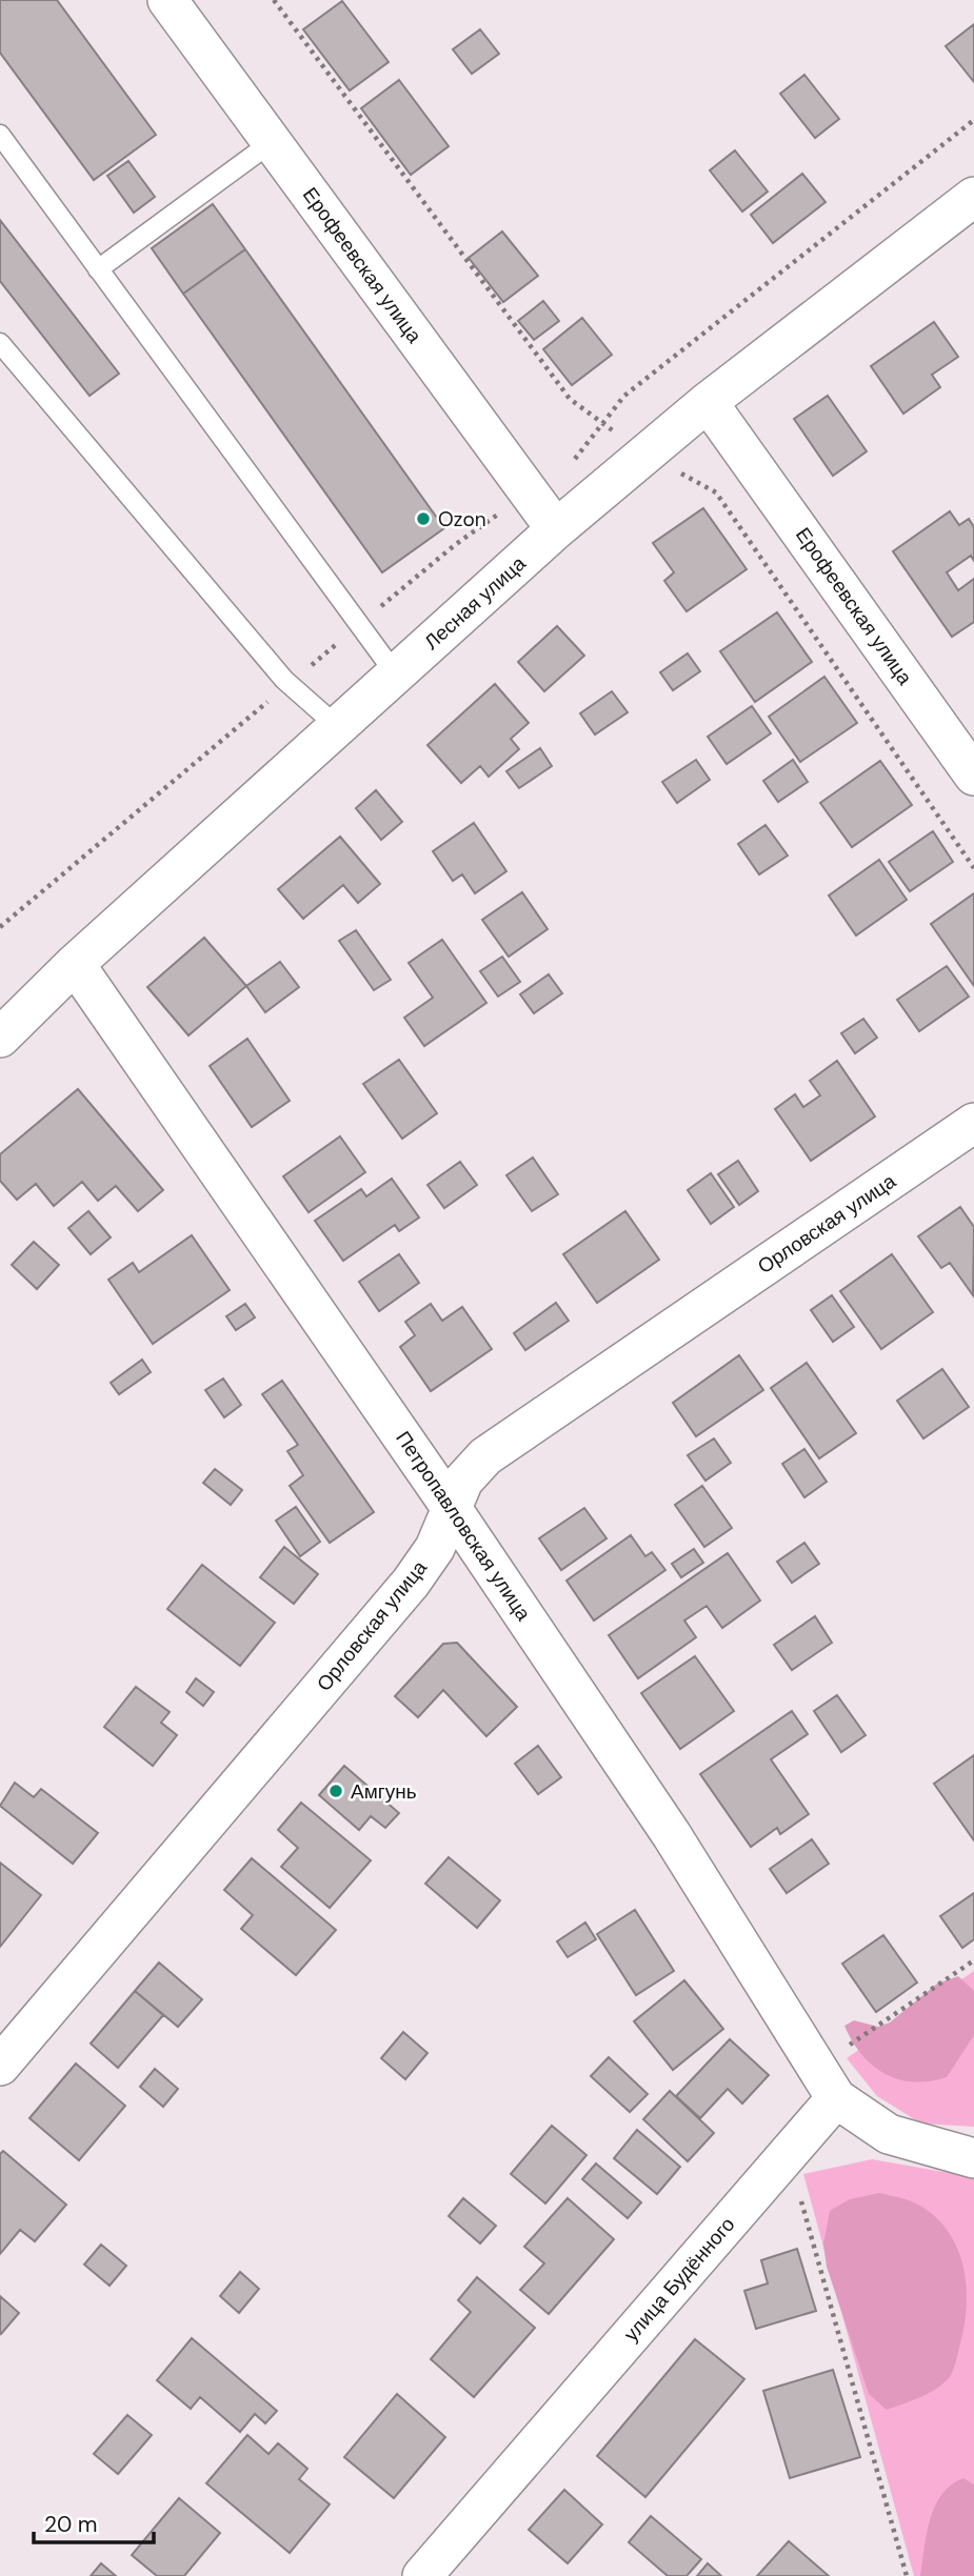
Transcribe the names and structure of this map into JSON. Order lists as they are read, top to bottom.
{
  "streets": {
    "street": [
      "Ерофеевская улица",
      "Лесная улица",
      "Орловская улица",
      "Петропавловская улица",
      "улица Будённого"
    ]
  },
  "crossings": [
    ["Ерофеевская улица", "Лесная улица"],
    ["Лесная улица", "Петропавловская улица"],
    ["Орловская улица", "Петропавловская улица"],
    ["Петропавловская улица", "улица Будённого"]
  ],
  "places": ["Ozon", "Амгунь"],
  "scale_bar": "20 m"
}
